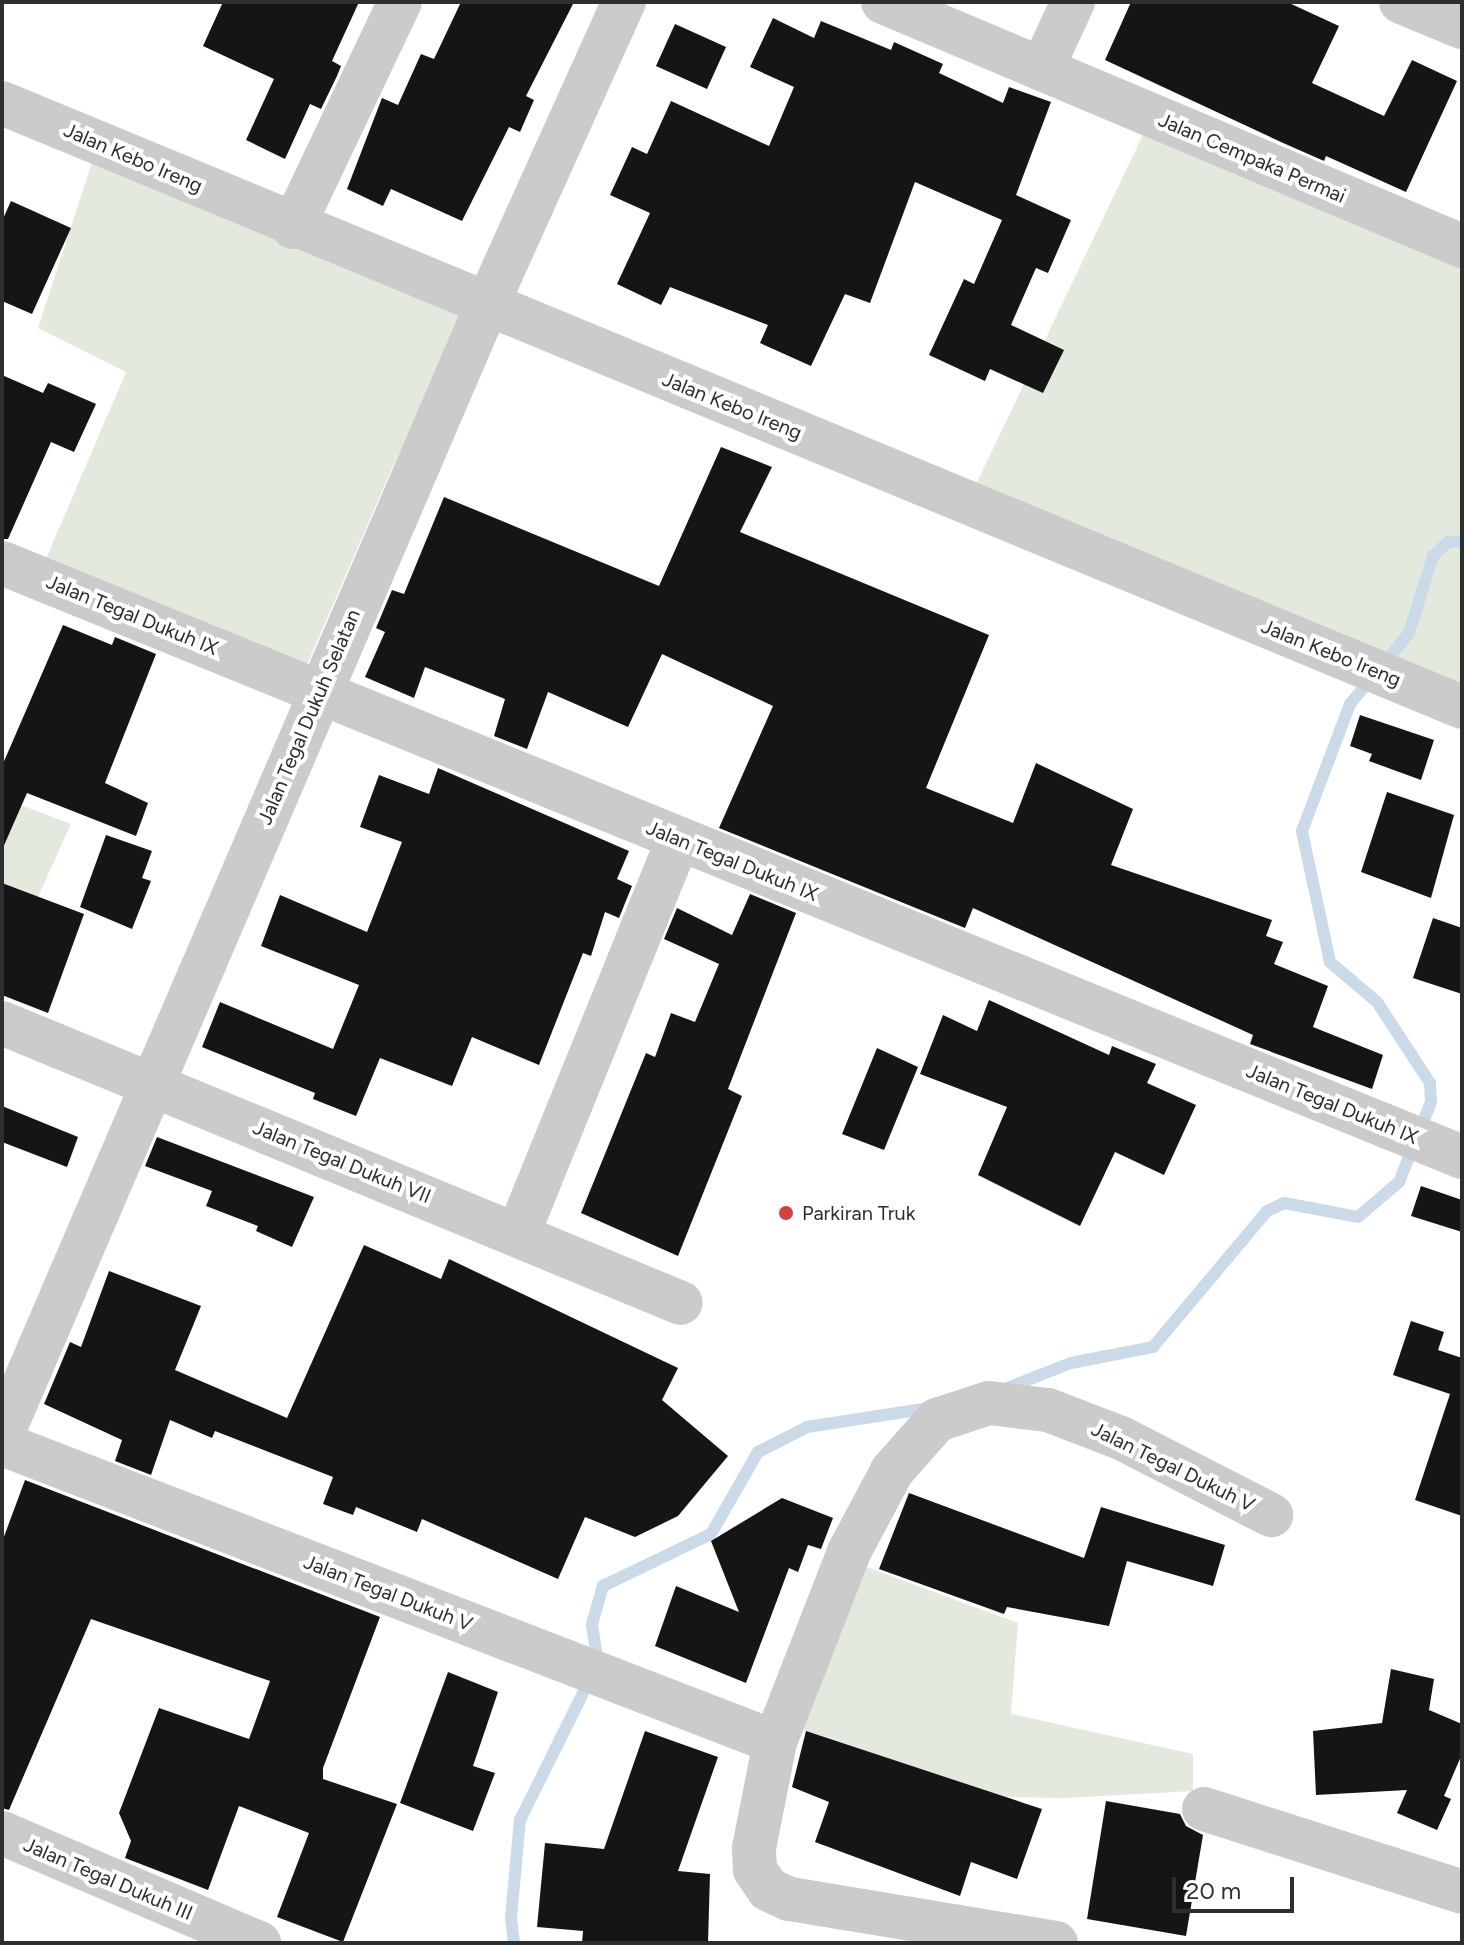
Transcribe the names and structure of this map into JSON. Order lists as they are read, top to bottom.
{
  "streets": {
    "street": [
      "Jalan Kebo Ireng",
      "Jalan Cempaka Permai",
      "Jalan Tegal Dukuh IX",
      "Jalan Tegal Dukuh Selatan",
      "Jalan Tegal Dukuh VII",
      "Jalan Tegal Dukuh V",
      "Jalan Tegal Dukuh III"
    ]
  },
  "crossings": [
    ["Jalan Kebo Ireng", "Jalan Tegal Dukuh Selatan"],
    ["Jalan Tegal Dukuh IX", "Jalan Tegal Dukuh Selatan"],
    ["Jalan Tegal Dukuh Selatan", "Jalan Tegal Dukuh VII"]
  ],
  "places": ["Parkiran Truk"],
  "scale_bar": "20 m"
}
